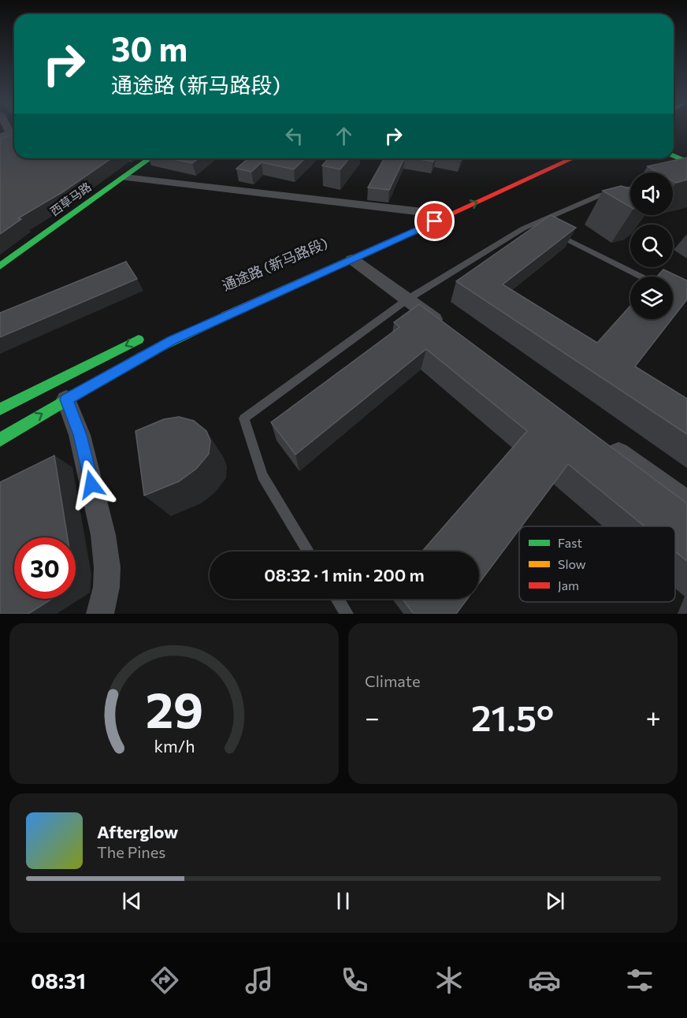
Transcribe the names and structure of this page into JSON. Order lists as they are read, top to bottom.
{
  "streets": {
    "main road": ["西草马路", "通途路 (新马路段)"]
  },
  "legend": ["Fast", "Slow", "Jam"],
  "page": {
    "turn": ["30 m", "通途路 (新马路段)"],
    "limit": "30",
    "trip": "08:32 · 1 min · 200 m",
    "tile": "Climate",
    "heat": ["−", "21.5°", "+"],
    "song": ["Afterglow", "The Pines"],
    "tabs": "08:31",
    "gauge": ["29", "km/h"]
  }
}
